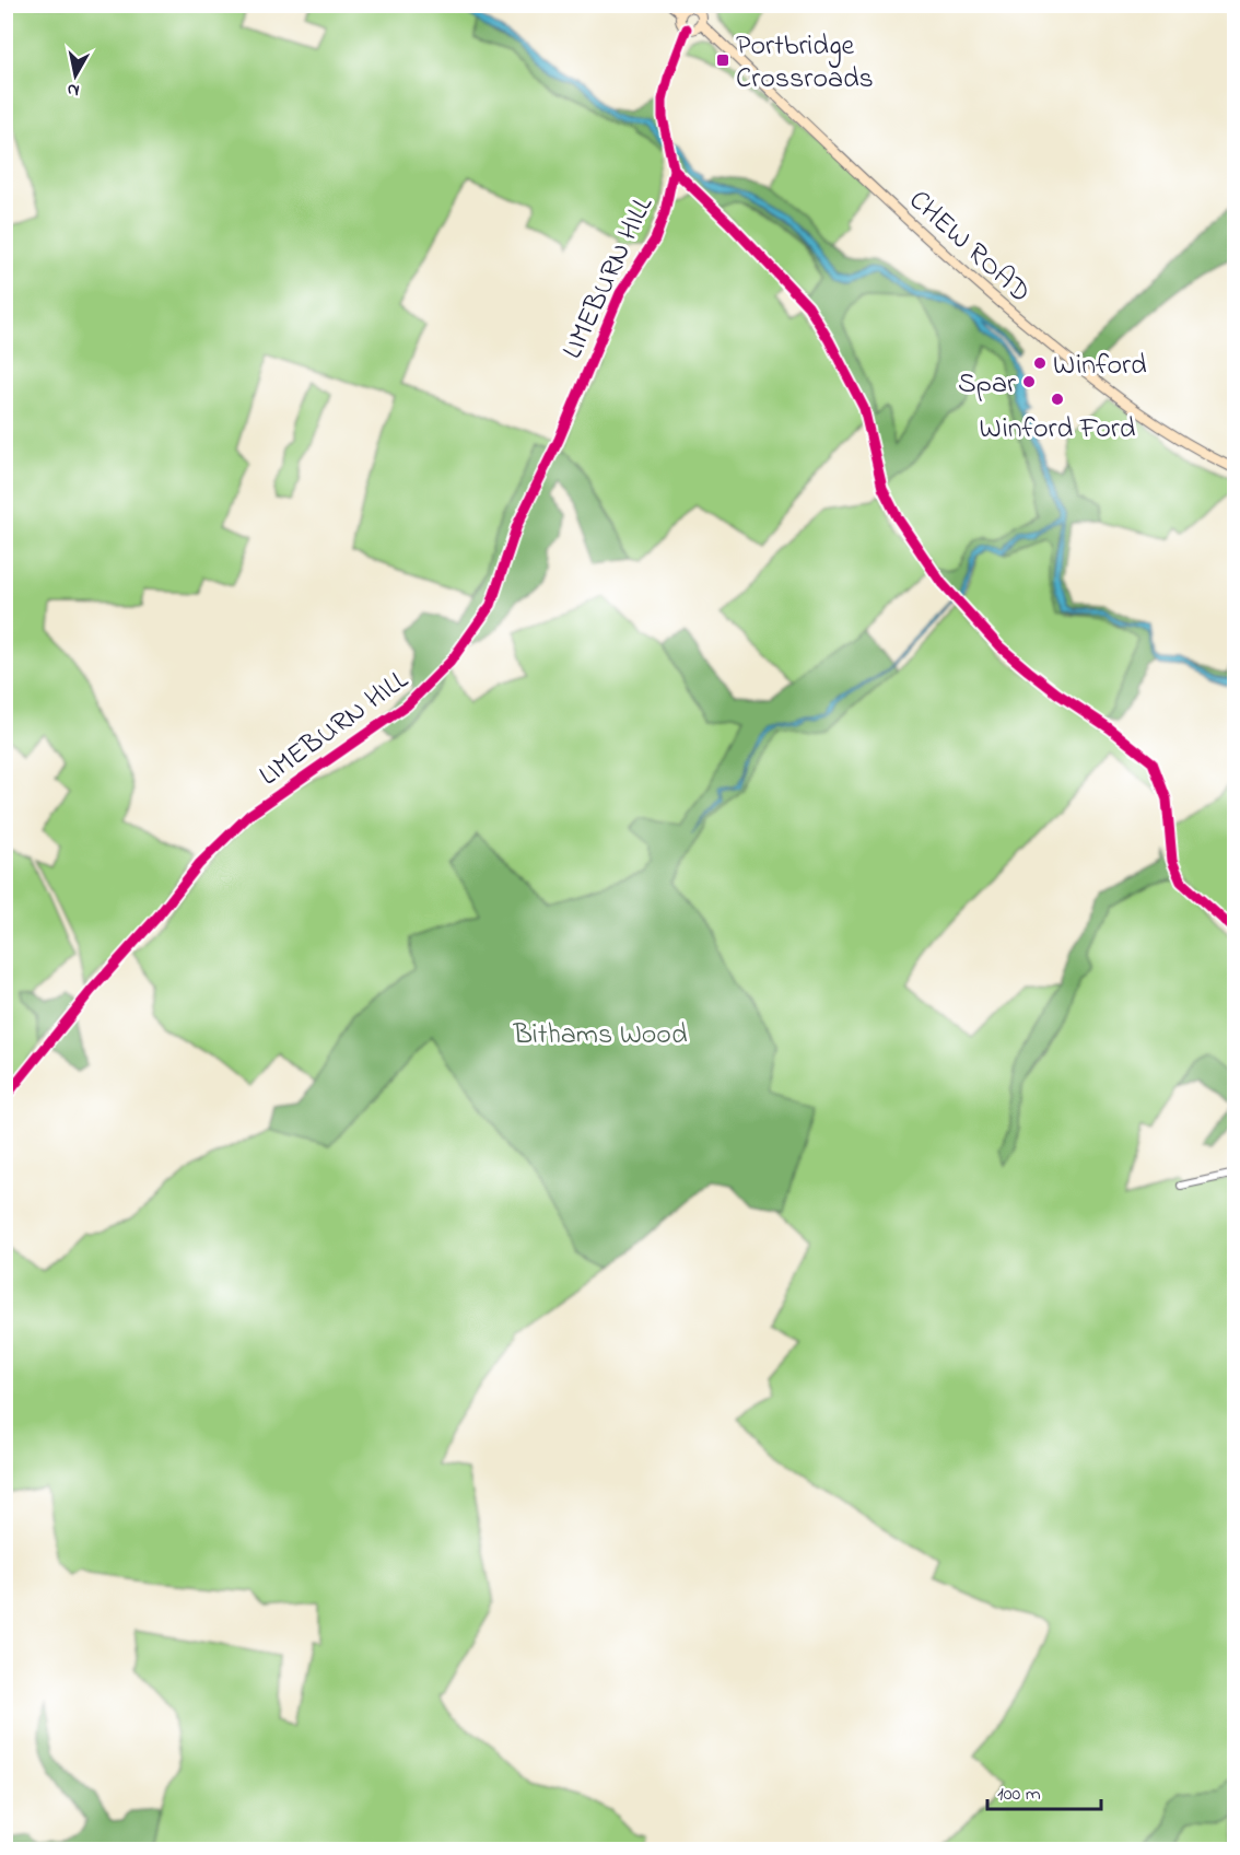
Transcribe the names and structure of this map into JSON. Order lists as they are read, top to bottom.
{
  "streets": {
    "main road": ["CHEW ROAD"],
    "street": ["LIMEBURN HILL"]
  },
  "crossings": [
    ["CHEW ROAD", "LIMEBURN HILL"]
  ],
  "parks": ["Bithams Wood"],
  "places": {
    "transit": ["Portbridge Crossroads"],
    "other": ["Winford", "Spar", "Winford Ford"]
  },
  "scale_bar": "100 m",
  "north": "bottom"
}
